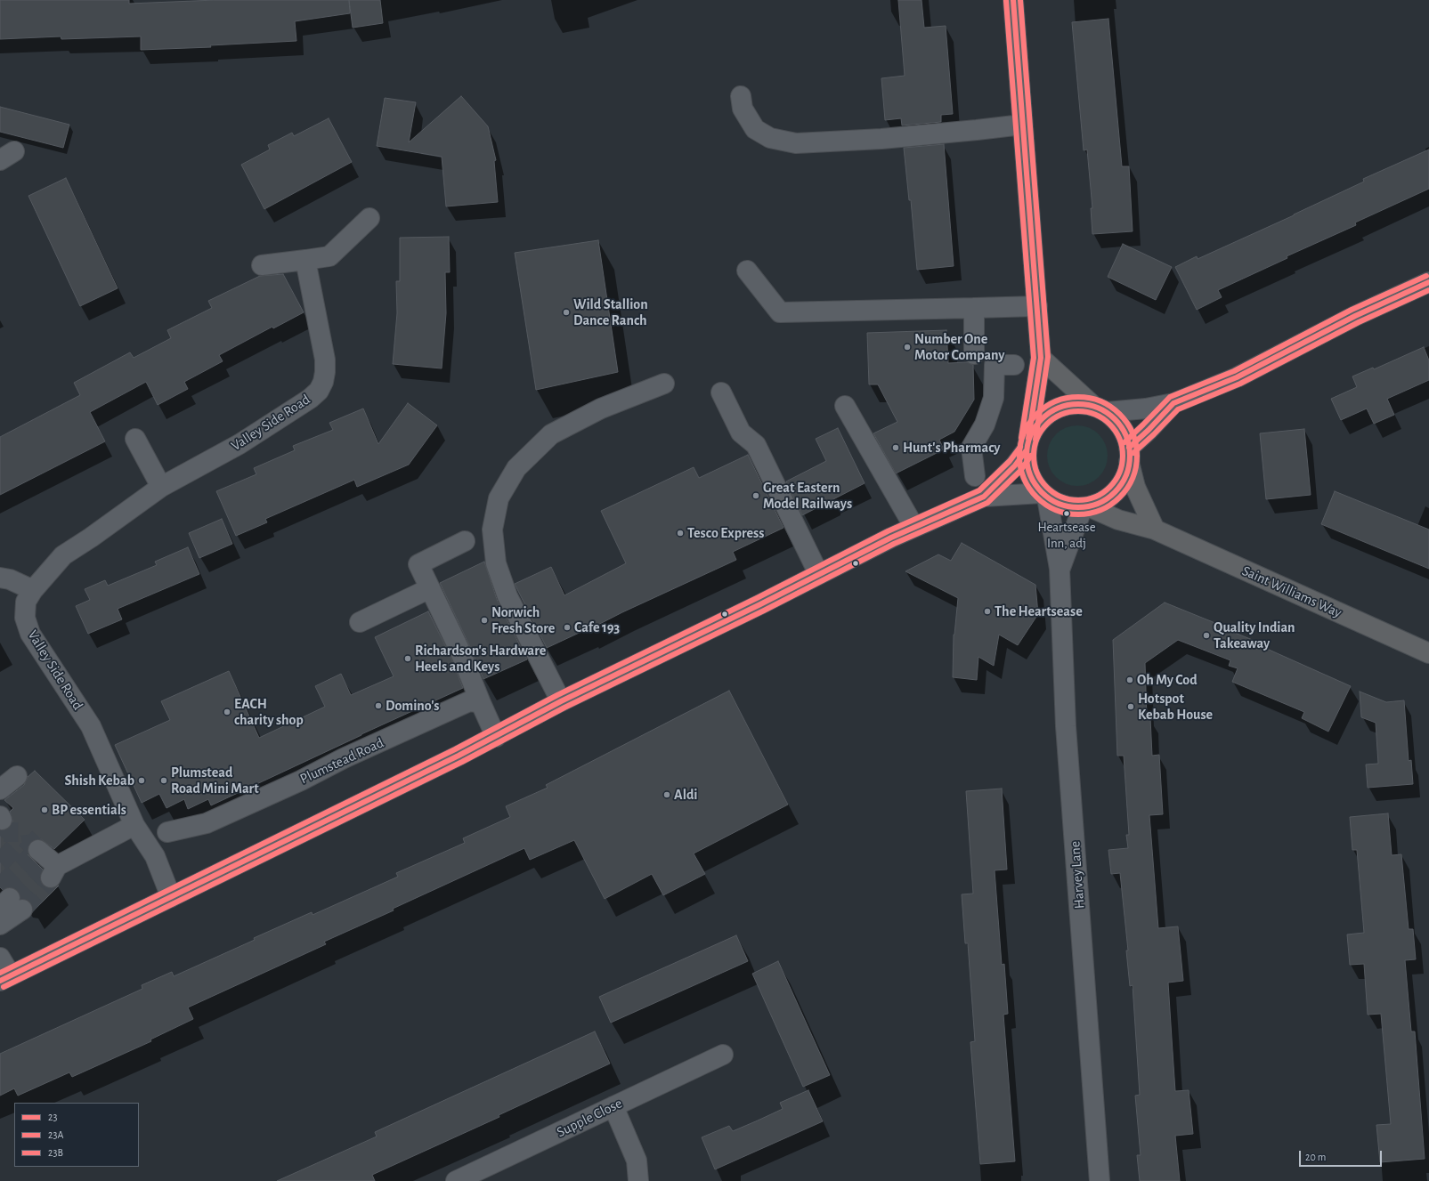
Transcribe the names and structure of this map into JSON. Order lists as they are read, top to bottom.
{
  "streets": {
    "highway": ["Saint Williams Way"],
    "street": [
      "Valley Side Road",
      "Plumstead Road",
      "Harvey Lane",
      "Supple Close"
    ]
  },
  "crossings": [
    ["Saint Williams Way", "Harvey Lane"]
  ],
  "places": [
    "Wild Stallion Dance Ranch",
    "Number One Motor Company",
    "Hunt's Pharmacy",
    "Great Eastern Model Railways",
    "Heartsease Inn, adj",
    "Tesco Express",
    "The Heartsease",
    "Norwich Fresh Store",
    "Cafe 193",
    "Quality Indian Takeaway",
    "Richardson's Hardware Heels and Keys",
    "Oh My Cod",
    "Domino's",
    "Hotspot Kebab House",
    "EACH charity shop",
    "Shish Kebab",
    "Plumstead Road Mini Mart",
    "Aldi",
    "BP essentials"
  ],
  "lines": ["transit line 23", "transit line 23B", "transit line 23A"],
  "legend": ["23", "23A", "23B"],
  "scale_bar": "20 m"
}
